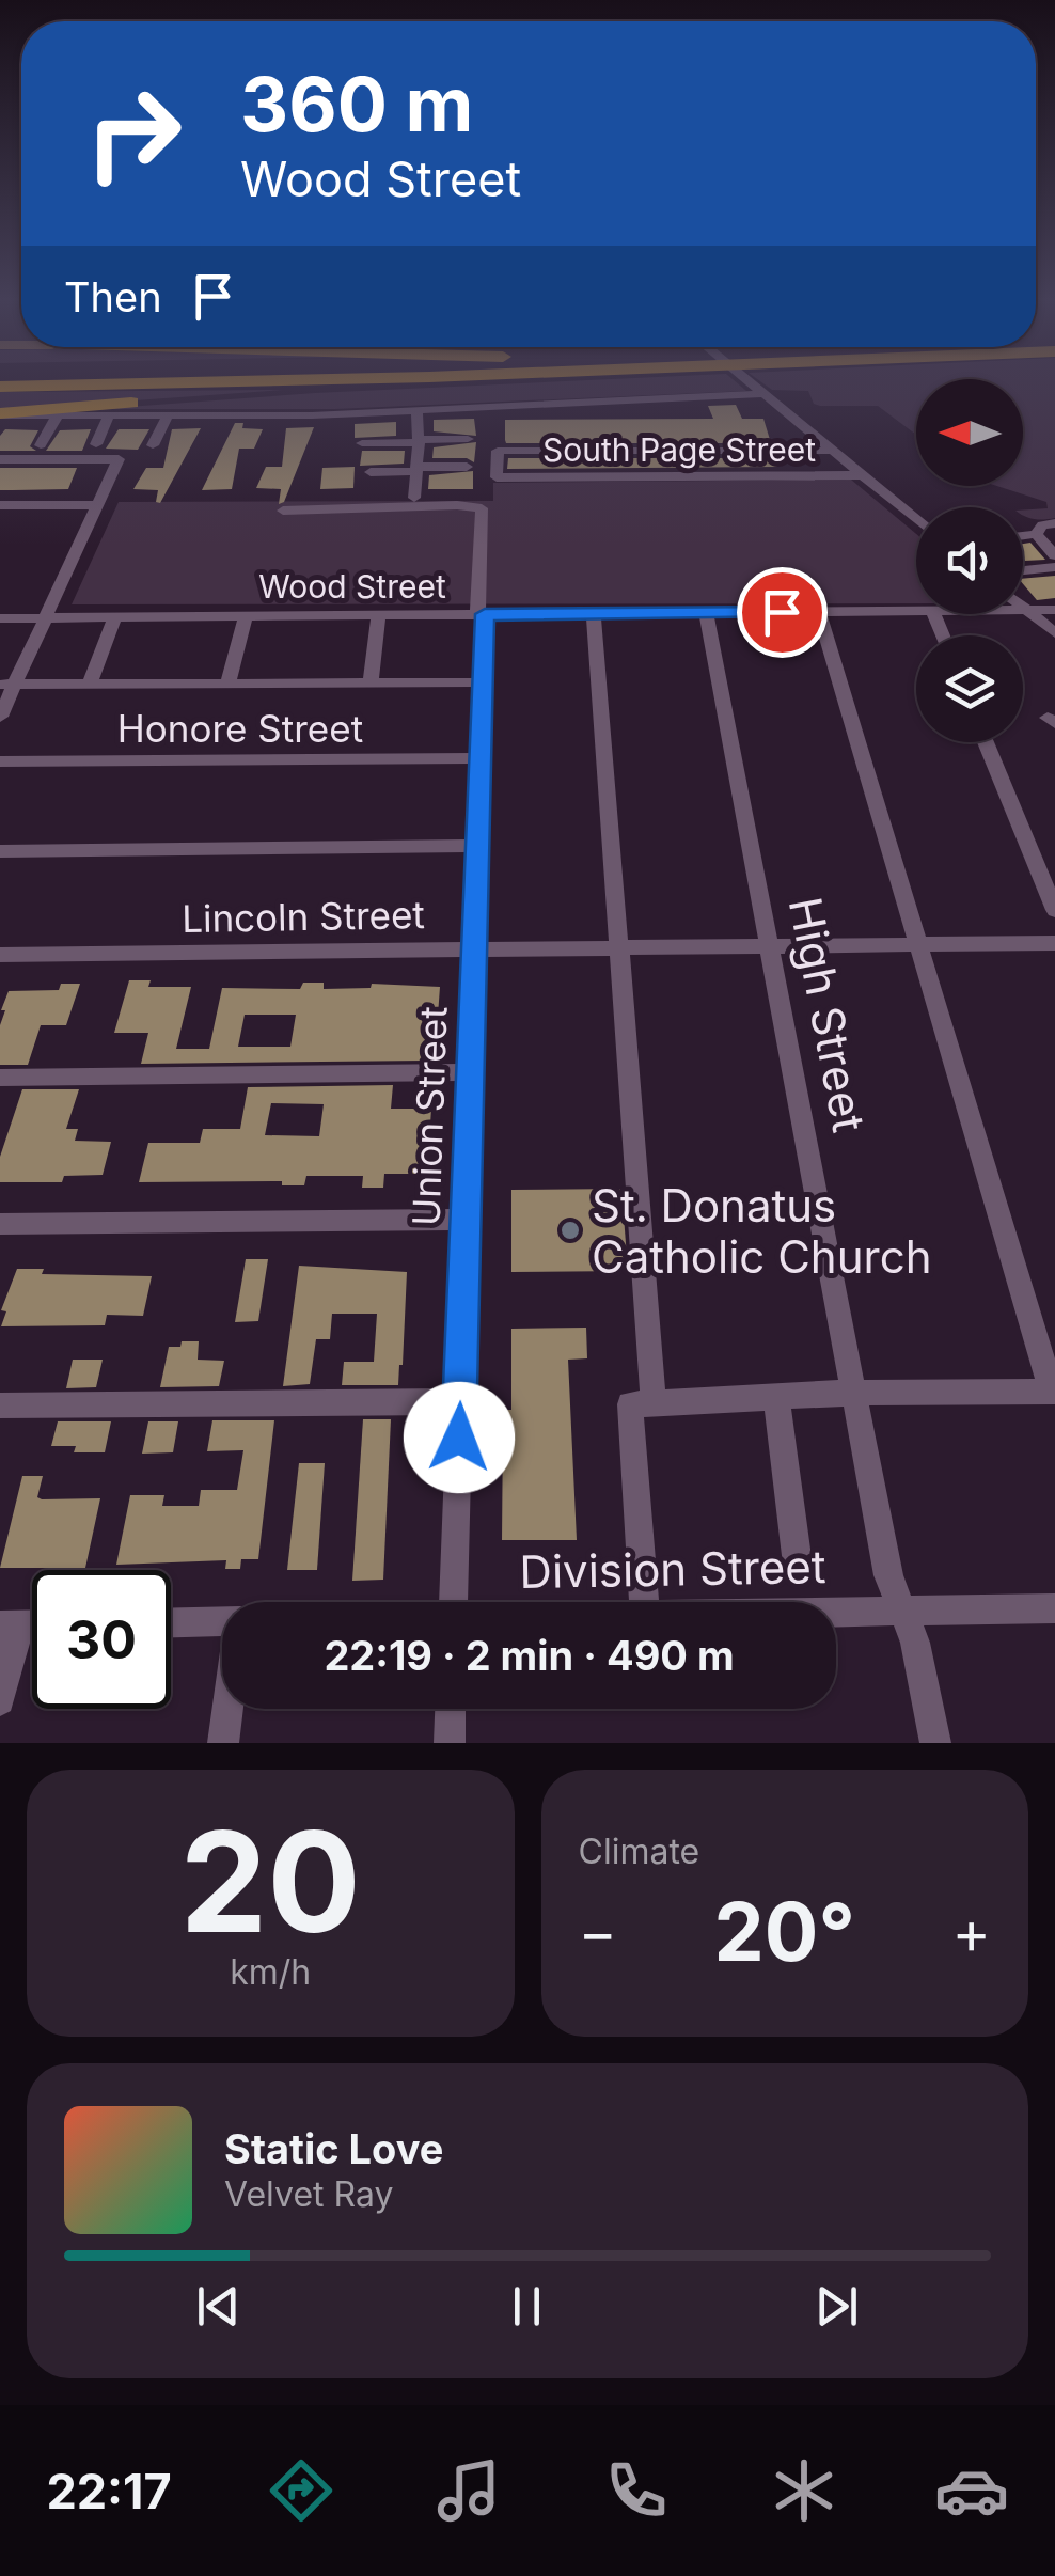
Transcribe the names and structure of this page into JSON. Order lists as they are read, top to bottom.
{
  "streets": {
    "street": [
      "South Page Street",
      "Wood Street",
      "Honore Street",
      "Lincoln Street",
      "High Street",
      "Union Street",
      "Division Street"
    ]
  },
  "crossings": [
    ["Wood Street", "High Street"],
    ["Wood Street", "Union Street"],
    ["Honore Street", "Union Street"],
    ["Lincoln Street", "High Street"],
    ["Lincoln Street", "Union Street"],
    ["High Street", "Division Street"]
  ],
  "places": ["St. Donatus Catholic Church"],
  "north": "left",
  "page": {
    "turn": ["360 m", "Wood Street"],
    "then": "Then",
    "limit": "30",
    "trip": "22:19 · 2 min · 490 m",
    "tile": [
      ["20", "km/h"],
      "Climate"
    ],
    "heat": ["−", "20°", "+"],
    "song": ["Static Love", "Velvet Ray"],
    "tabs": "22:17"
  }
}
